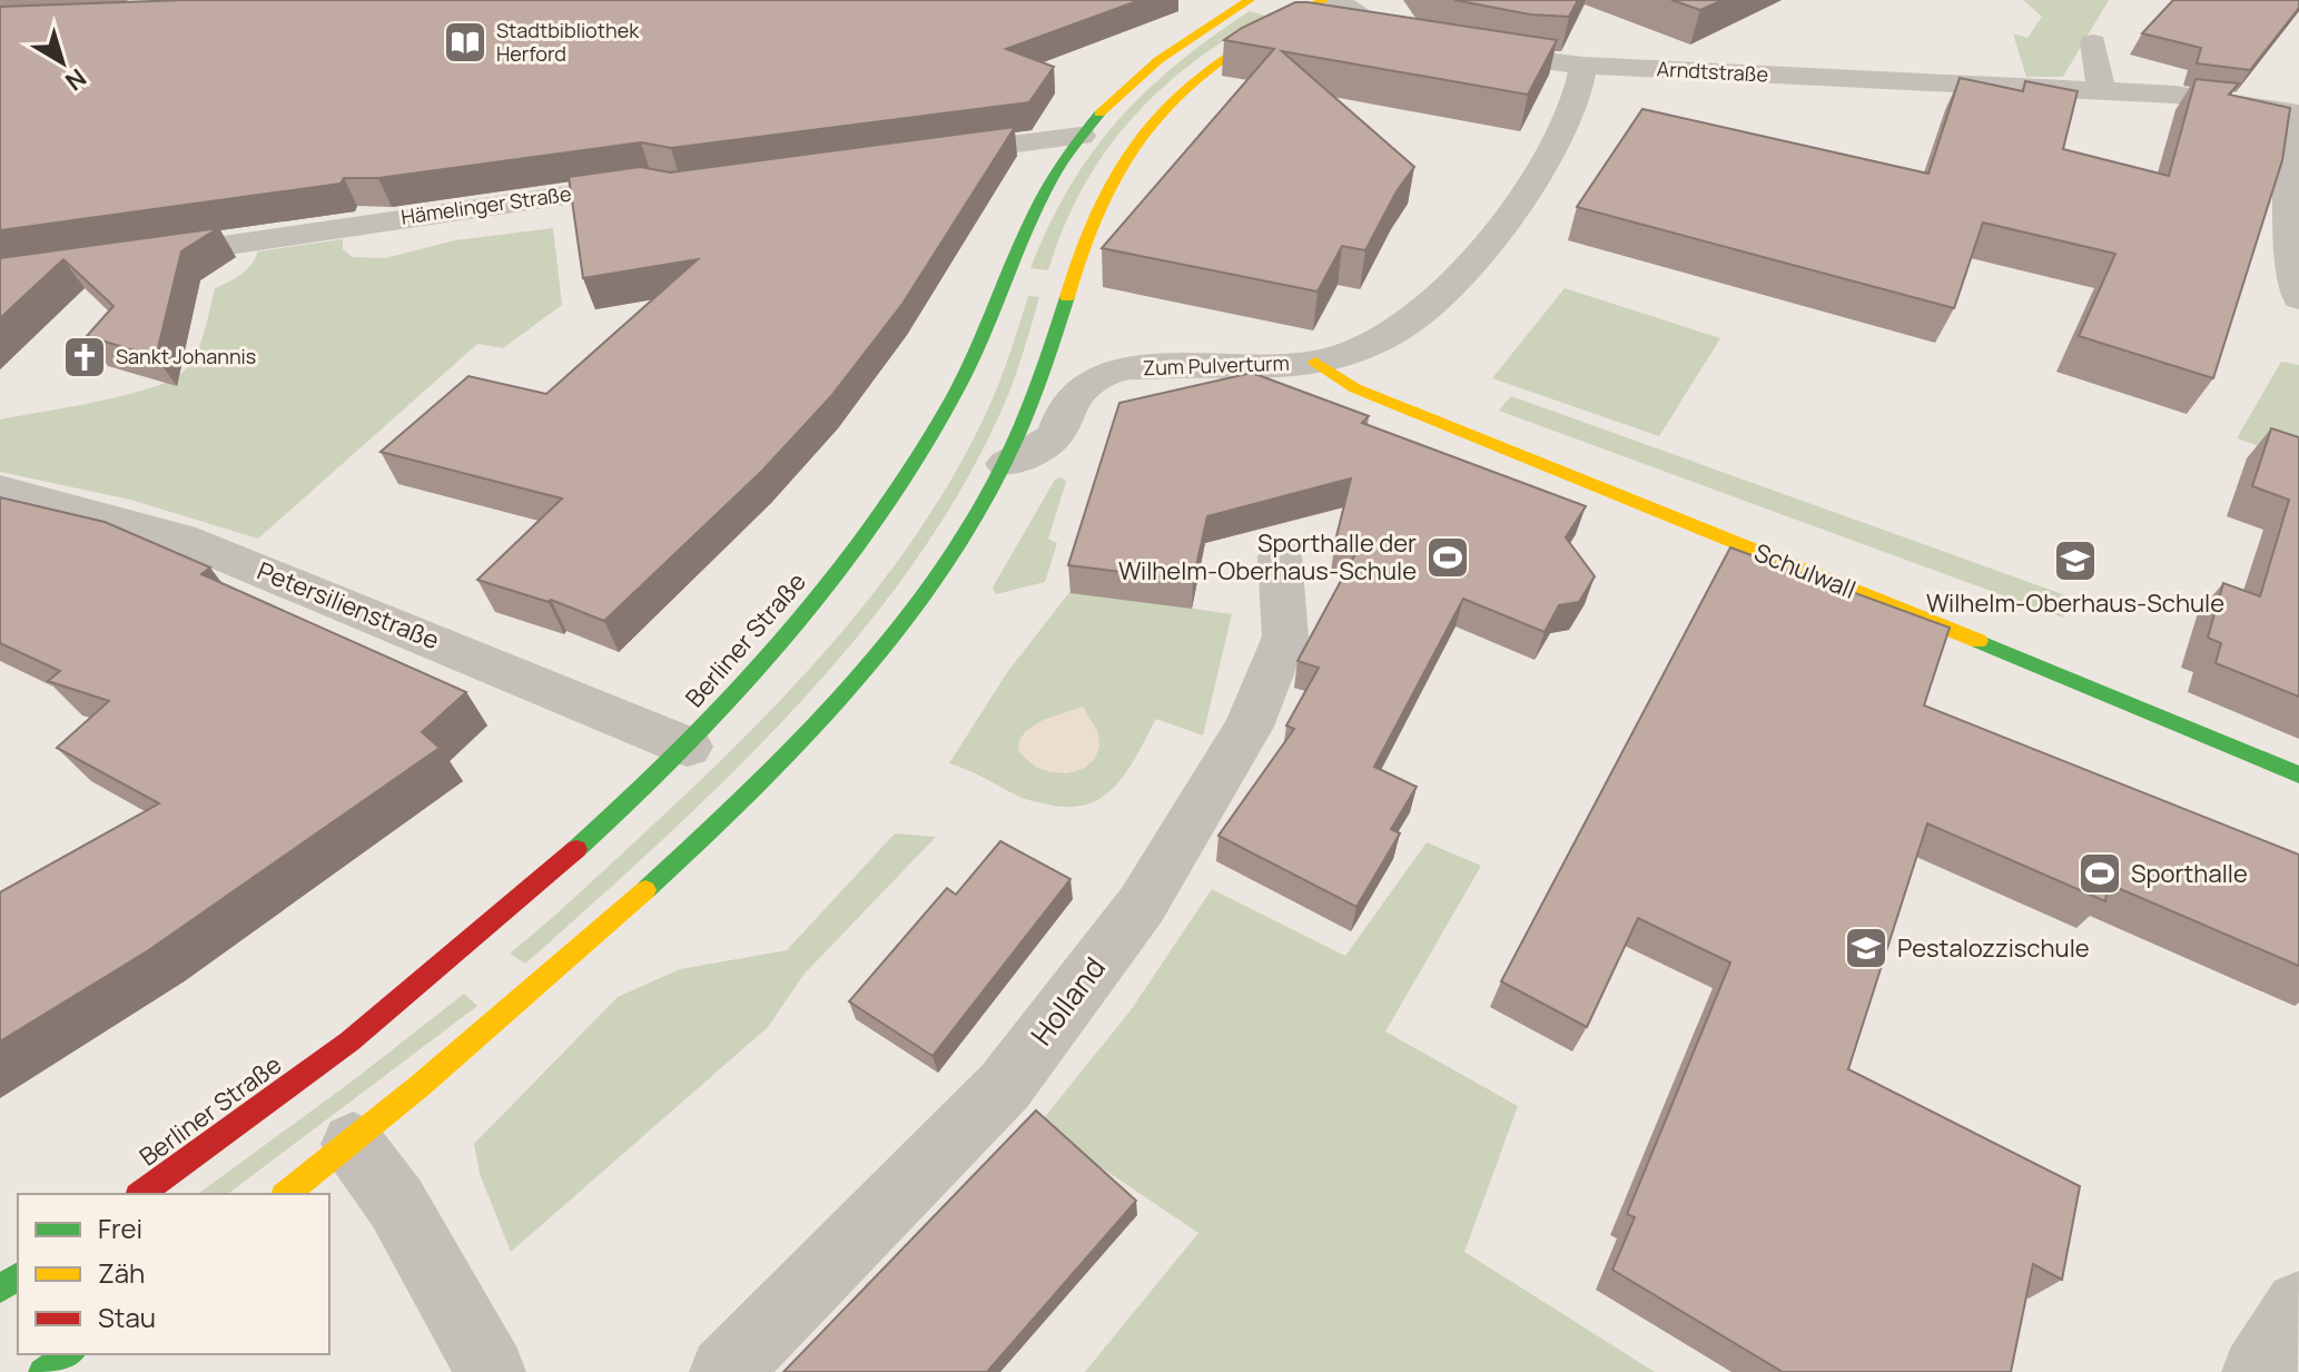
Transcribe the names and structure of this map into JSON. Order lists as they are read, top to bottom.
{
  "streets": {
    "main road": ["Schulwall", "Berliner Straße"],
    "street": [
      "Arndtstraße",
      "Hämelinger Straße",
      "Zum Pulverturm",
      "Petersilienstraße",
      "Holland"
    ]
  },
  "crossings": [
    ["Arndtstraße", "Zum Pulverturm"],
    ["Zum Pulverturm", "Schulwall"],
    ["Petersilienstraße", "Berliner Straße"]
  ],
  "places": {
    "library": ["Stadtbibliothek Herford"],
    "church": ["Sankt Johannis"],
    "sports": ["Sporthalle der Wilhelm-Oberhaus-Schule", "Sporthalle"],
    "school or university": ["Wilhelm-Oberhaus-Schule", "Pestalozzischule"]
  },
  "legend": ["Frei", "Zäh", "Stau"],
  "north": "bottom right"
}
